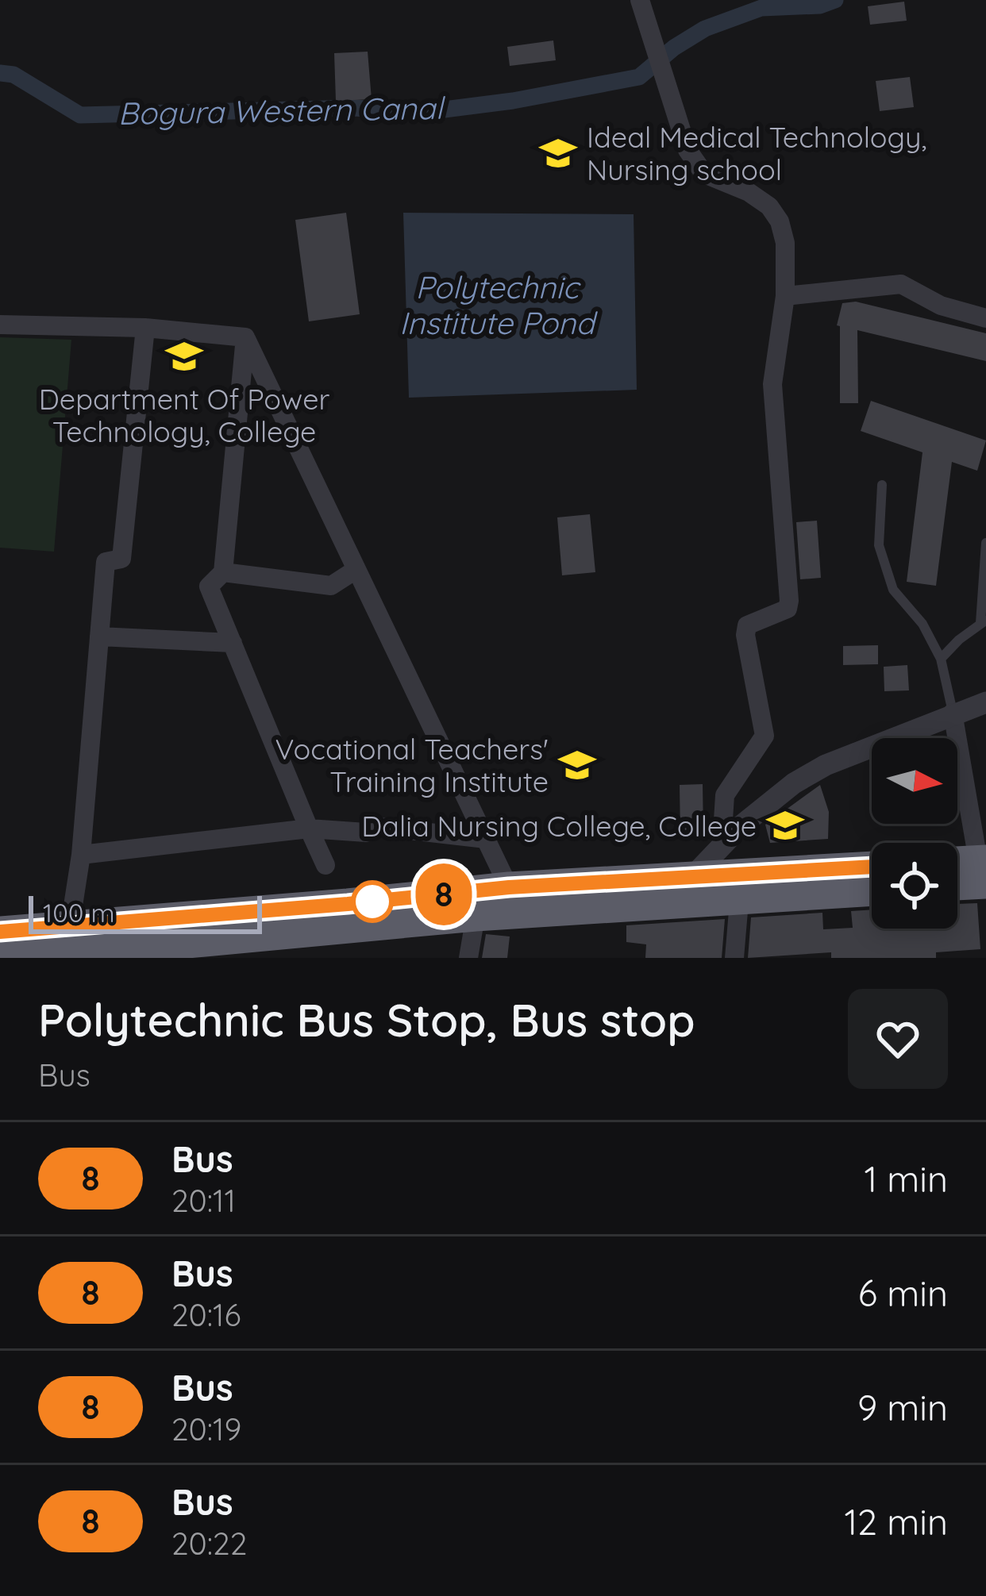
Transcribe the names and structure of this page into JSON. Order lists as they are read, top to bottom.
{
  "water": ["Bogura Western Canal", "Polytechnic Institute Pond"],
  "places": {
    "school or university": [
      "Ideal Medical Technology, Nursing school",
      "Department Of Power Technology, College",
      "Vocational Teachers' Training Institute",
      "Dalia Nursing College, College"
    ]
  },
  "lines": ["bus line 8"],
  "scale_bar": "100 m",
  "north": "right",
  "page": {
    "on_map": "8",
    "scale": "100 m",
    "heading": ["Polytechnic Bus Stop, Bus stop", "Bus"],
    "list": [
      {
        "mark": "8",
        "name": "Bus",
        "note": "20:11",
        "value": "1 min"
      },
      {
        "mark": "8",
        "name": "Bus",
        "note": "20:16",
        "value": "6 min"
      },
      {
        "mark": "8",
        "name": "Bus",
        "note": "20:19",
        "value": "9 min"
      },
      {
        "mark": "8",
        "name": "Bus",
        "note": "20:22",
        "value": "12 min"
      }
    ]
  }
}
